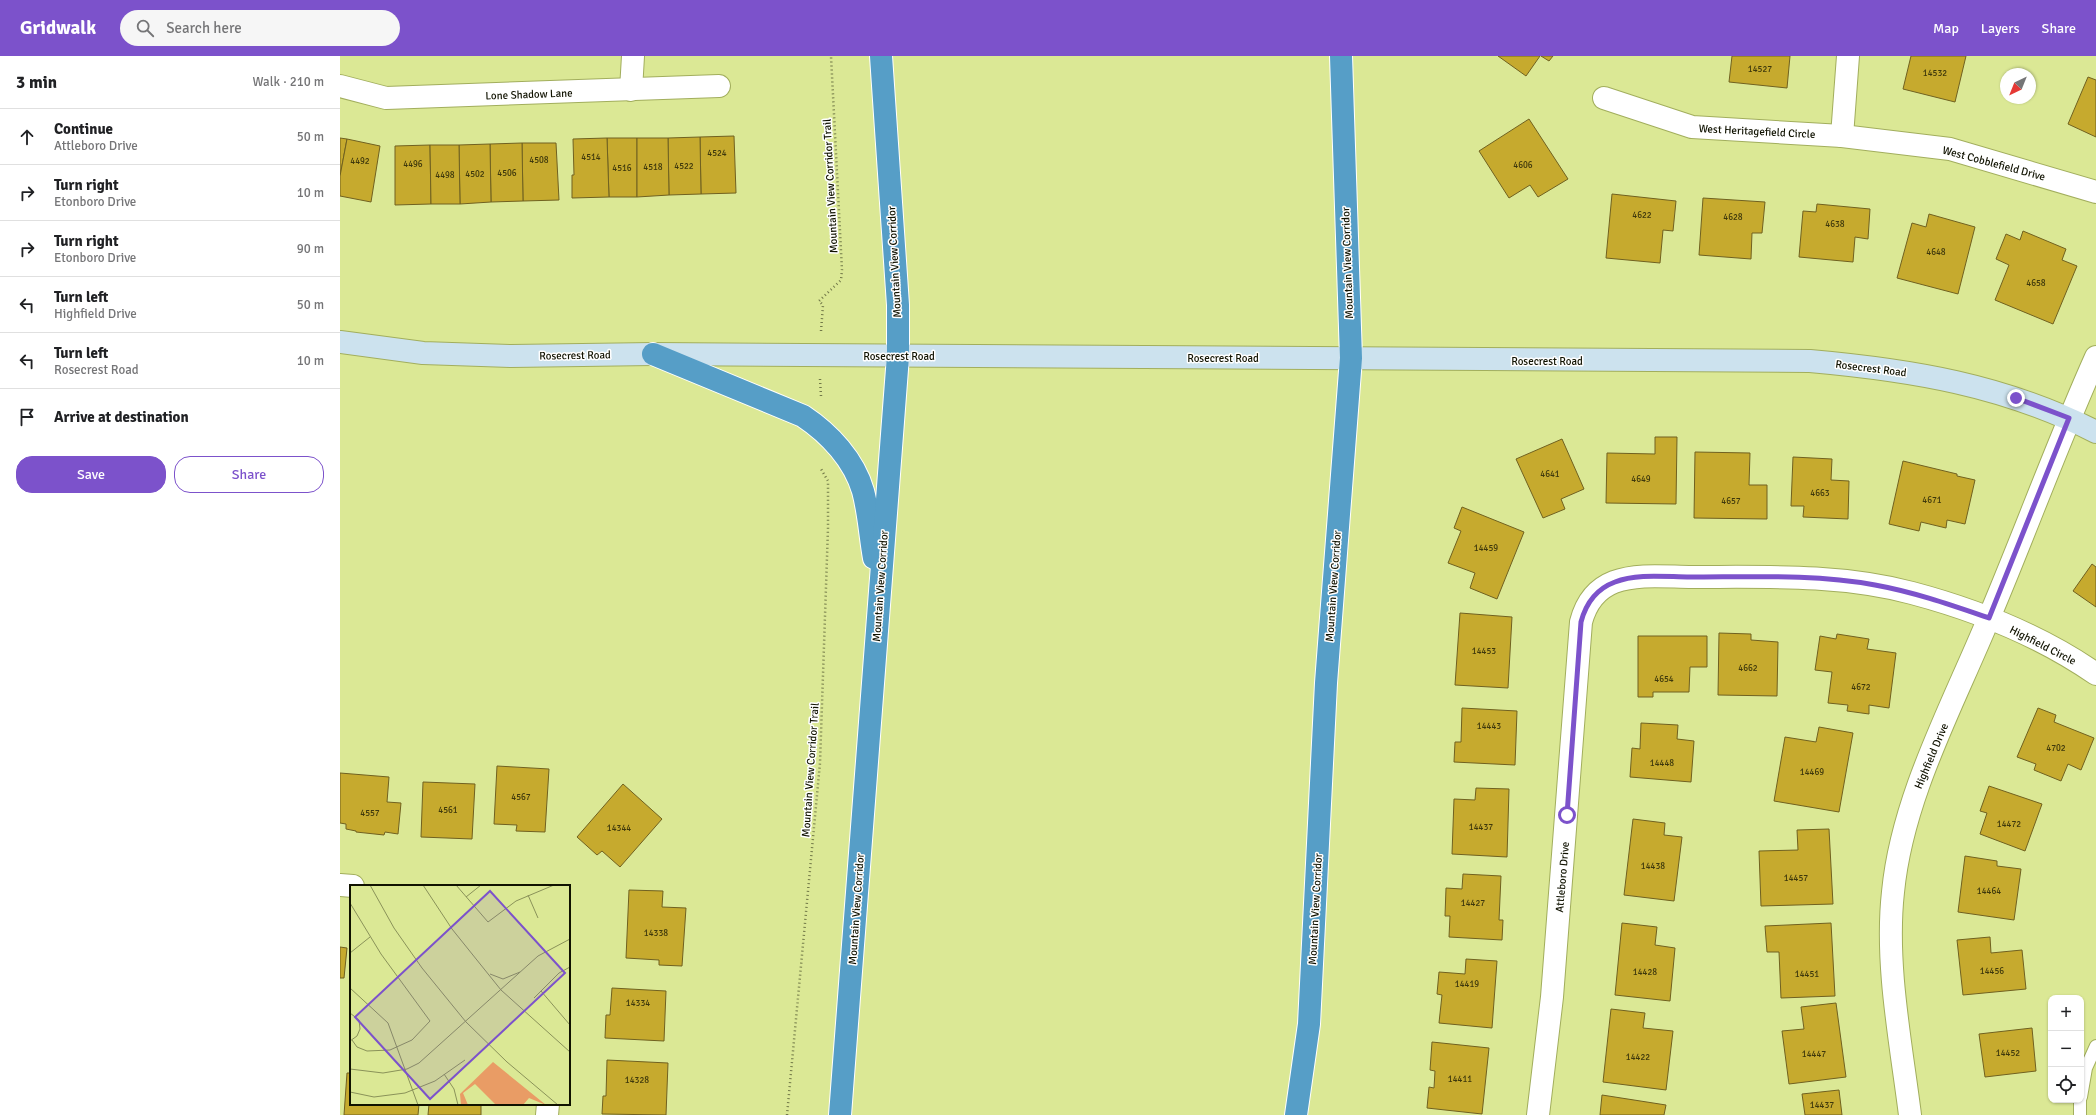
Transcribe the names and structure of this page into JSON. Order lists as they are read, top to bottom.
{
  "streets": {
    "highway": ["Mountain View Corridor"],
    "main road": ["Rosecrest Road"],
    "street": [
      "Lone Shadow Lane",
      "West Heritagefield Circle",
      "West Cobblefield Drive",
      "Highfield Circle",
      "Highfield Drive",
      "Attleboro Drive"
    ],
    "path": ["Mountain View Corridor Trail"]
  },
  "crossings": [
    ["West Heritagefield Circle", "West Cobblefield Drive"],
    ["Mountain View Corridor", "Rosecrest Road"],
    ["Rosecrest Road", "Highfield Drive"],
    ["Highfield Circle", "Highfield Drive"],
    ["Highfield Circle", "Attleboro Drive"]
  ],
  "house_numbers": [
    "14527",
    "14532",
    "4524",
    "4514",
    "4508",
    "4492",
    "4496",
    "4606",
    "4522",
    "4518",
    "4516",
    "4506",
    "4502",
    "4498",
    "4622",
    "4628",
    "4638",
    "4648",
    "4658",
    "4641",
    "4649",
    "4663",
    "4671",
    "4657",
    "14459",
    "14453",
    "4662",
    "4654",
    "4672",
    "14443",
    "4702",
    "14448",
    "14469",
    "4567",
    "4561",
    "4557",
    "14472",
    "14437",
    "14344",
    "14438",
    "14457",
    "14464",
    "14427",
    "14338",
    "14456",
    "14428",
    "14451",
    "14419",
    "14334",
    "14452",
    "14447",
    "14422",
    "14411",
    "14328",
    "14437"
  ],
  "north": "bottom left",
  "page": {
    "header": "Gridwalk",
    "search": "Search here",
    "nav": ["Map", "Layers", "Share"],
    "heading": ["3 min", "Walk · 210 m"],
    "list": [
      ["Continue", "Attleboro Drive", "50 m"],
      ["Turn right", "Etonboro Drive", "10 m"],
      ["Turn right", "Etonboro Drive", "90 m"],
      ["Turn left", "Highfield Drive", "50 m"],
      ["Turn left", "Rosecrest Road", "10 m"],
      "Arrive at destination"
    ],
    "buttons": ["Save", "Share"],
    "map_buttons": ["+", "−"]
  }
}
